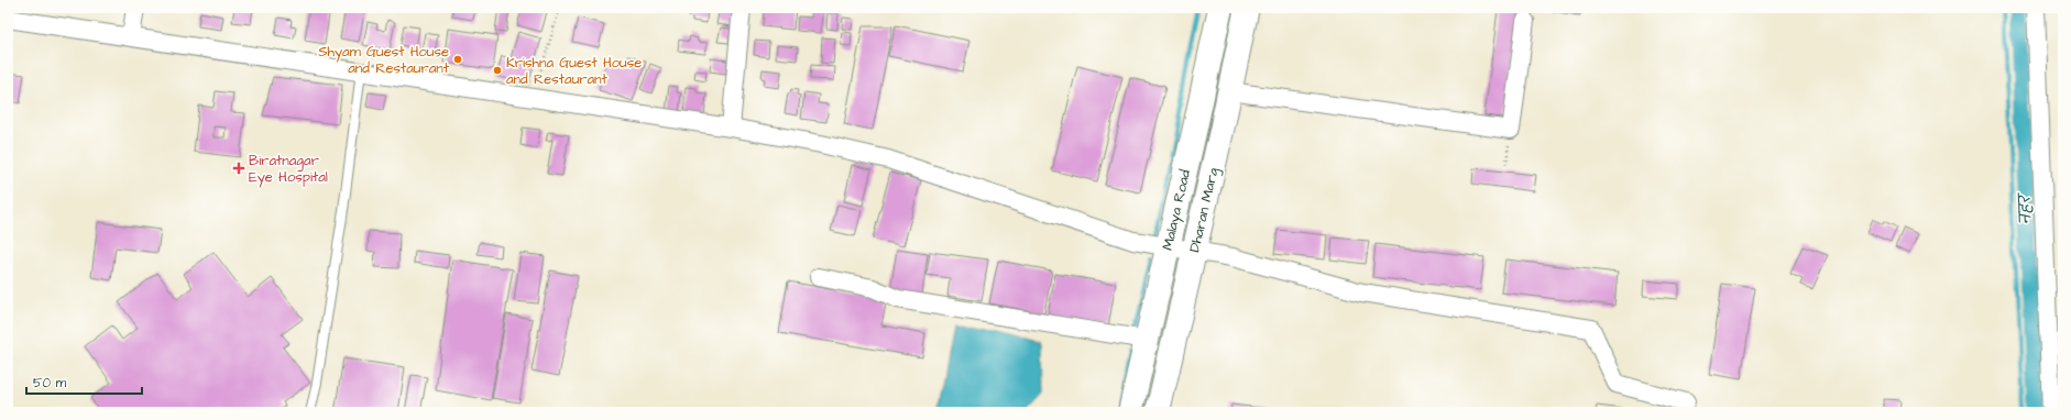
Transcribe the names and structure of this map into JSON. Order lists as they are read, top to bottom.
{
  "streets": {
    "main road": ["Malaya Road", "Dharan Marg"]
  },
  "water": ["नहर"],
  "places": {
    "other": ["Shyam Guest House and Restaurant", "Krishna Guest House and Restaurant"],
    "health": ["Biratnagar Eye Hospital"]
  },
  "scale_bar": "50 m"
}
